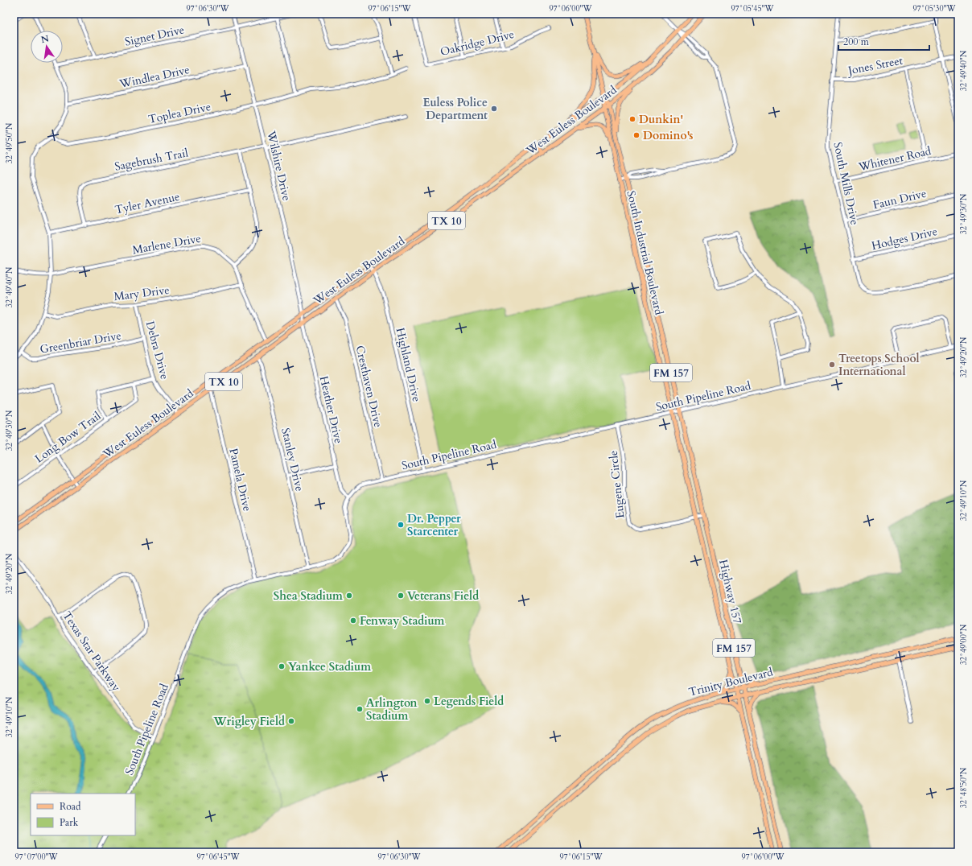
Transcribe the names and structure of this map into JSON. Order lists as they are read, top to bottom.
{
  "streets": {
    "main road": [
      "West Euless Boulevard",
      "TX 10",
      "South Industrial Boulevard",
      "FM 157",
      "Highway 157",
      "Trinity Boulevard"
    ],
    "street": [
      "Signet Drive",
      "Oakridge Drive",
      "Jones Street",
      "Windlea Drive",
      "Toplea Drive",
      "Whitener Road",
      "Sagebrush Trail",
      "Wilshire Drive",
      "South Mills Drive",
      "Faun Drive",
      "Tyler Avenue",
      "Hodges Drive",
      "Marlene Drive",
      "Mary Drive",
      "Greenbriar Drive",
      "Debra Drive",
      "Highland Drive",
      "Cresthaven Drive",
      "South Pipeline Road",
      "Heather Drive",
      "Long Bow Trail",
      "Stanley Drive",
      "Pamela Drive",
      "Eugene Circle",
      "Texas Star Parkway"
    ]
  },
  "crossings": [
    ["Signet Drive", "Wilshire Drive"],
    ["Jones Street", "South Mills Drive"],
    ["Windlea Drive", "Wilshire Drive"],
    ["Toplea Drive", "Wilshire Drive"],
    ["West Euless Boulevard", "Wilshire Drive"],
    ["West Euless Boulevard", "Marlene Drive"],
    ["West Euless Boulevard", "South Industrial Boulevard"],
    ["West Euless Boulevard", "Debra Drive"],
    ["West Euless Boulevard", "Highland Drive"],
    ["West Euless Boulevard", "Cresthaven Drive"],
    ["West Euless Boulevard", "Heather Drive"],
    ["West Euless Boulevard", "Stanley Drive"],
    ["West Euless Boulevard", "Pamela Drive"],
    ["Whitener Road", "South Mills Drive"],
    ["Sagebrush Trail", "Wilshire Drive"],
    ["Sagebrush Trail", "Tyler Avenue"],
    ["Wilshire Drive", "Heather Drive"],
    ["South Mills Drive", "Faun Drive"],
    ["South Mills Drive", "Hodges Drive"],
    ["Marlene Drive", "Mary Drive"],
    ["South Industrial Boulevard", "South Pipeline Road"],
    ["South Industrial Boulevard", "Highway 157"],
    ["Mary Drive", "Debra Drive"],
    ["Greenbriar Drive", "Debra Drive"],
    ["Highland Drive", "South Pipeline Road"],
    ["Cresthaven Drive", "South Pipeline Road"],
    ["South Pipeline Road", "Heather Drive"],
    ["South Pipeline Road", "Stanley Drive"],
    ["South Pipeline Road", "Pamela Drive"],
    ["South Pipeline Road", "Eugene Circle"],
    ["South Pipeline Road", "Highway 157"],
    ["South Pipeline Road", "Texas Star Parkway"],
    ["Eugene Circle", "Highway 157"],
    ["Highway 157", "Trinity Boulevard"]
  ],
  "places": [
    "Euless Police Department",
    "Dunkin'",
    "Domino's",
    "Treetops School International",
    "Dr. Pepper Starcenter",
    "Shea Stadium",
    "Veterans Field",
    "Fenway Stadium",
    "Yankee Stadium",
    "Legends Field",
    "Arlington Stadium",
    "Wrigley Field"
  ],
  "legend": ["Road", "Park"],
  "scale_bar": "200 m",
  "north": "top",
  "coordinates": [
    "97°06'30\"W",
    "97°06'15\"W",
    "97°06'00\"W",
    "97°05'45\"W",
    "97°05'30\"W",
    "32°49'40\"N",
    "32°49'50\"N",
    "32°49'30\"N",
    "32°49'20\"N",
    "32°49'10\"N",
    "32°49'00\"N",
    "32°48'50\"N",
    "97°07'00\"W",
    "97°06'45\"W"
  ]
}
